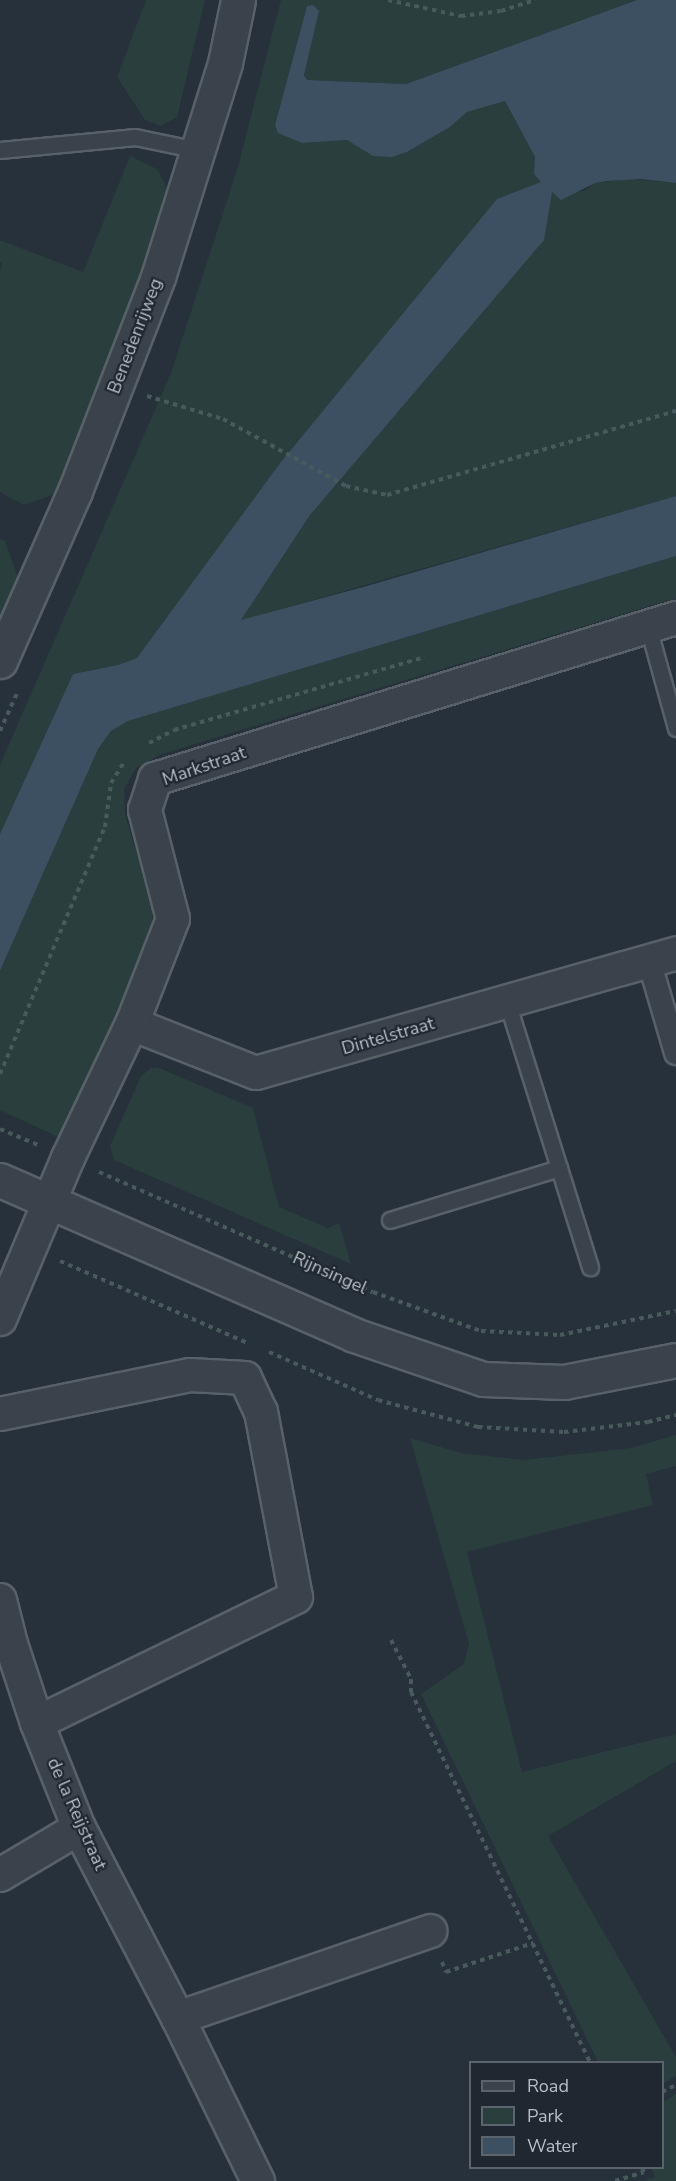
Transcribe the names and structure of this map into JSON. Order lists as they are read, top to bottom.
{
  "streets": {
    "street": [
      "Benedenrijweg",
      "Markstraat",
      "Dintelstraat",
      "de la Reijstraat"
    ],
    "path": ["Rijnsingel"]
  },
  "crossings": [
    ["Markstraat", "Dintelstraat"],
    ["Markstraat", "Rijnsingel"]
  ],
  "legend": ["Road", "Park", "Water"]
}
